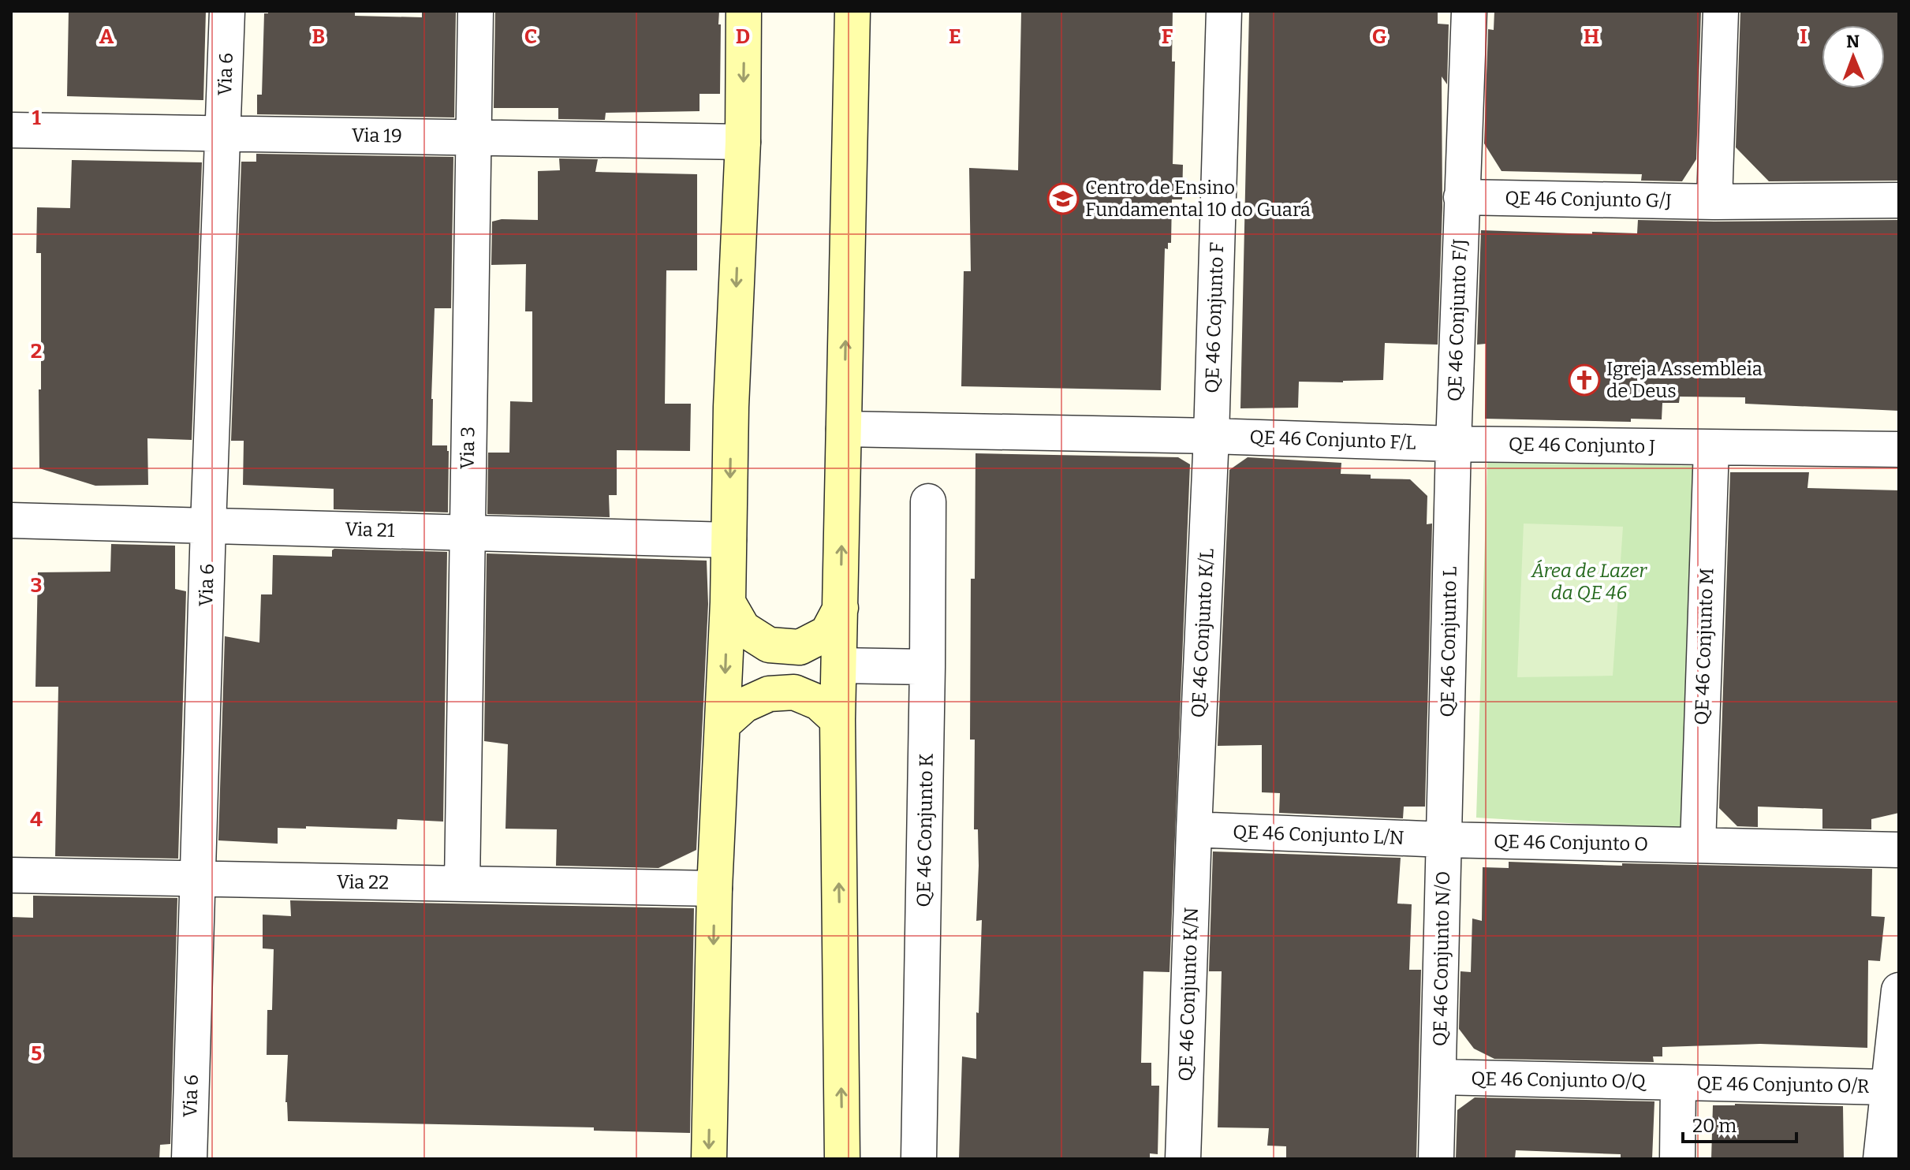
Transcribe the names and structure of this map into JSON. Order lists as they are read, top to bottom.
{
  "streets": {
    "street": [
      "Via 6",
      "Via 19",
      "QE 46 Conjunto G/J",
      "QE 46 Conjunto F",
      "QE 46 Conjunto F/J",
      "QE 46 Conjunto F/L",
      "QE 46 Conjunto J",
      "Via 3",
      "Via 21",
      "QE 46 Conjunto K/L",
      "QE 46 Conjunto L",
      "QE 46 Conjunto M",
      "QE 46 Conjunto K",
      "QE 46 Conjunto L/N",
      "QE 46 Conjunto O",
      "Via 22",
      "QE 46 Conjunto N/O",
      "QE 46 Conjunto K/N",
      "QE 46 Conjunto O/Q",
      "QE 46 Conjunto O/R"
    ]
  },
  "crossings": [
    ["Via 6", "Via 19"],
    ["Via 6", "Via 21"],
    ["Via 6", "Via 22"],
    ["Via 19", "Via 3"],
    ["QE 46 Conjunto G/J", "QE 46 Conjunto F/J"],
    ["QE 46 Conjunto F", "QE 46 Conjunto F/L"],
    ["QE 46 Conjunto F", "QE 46 Conjunto K/L"],
    ["QE 46 Conjunto F/J", "QE 46 Conjunto F/L"],
    ["QE 46 Conjunto F/J", "QE 46 Conjunto J"],
    ["QE 46 Conjunto F/J", "QE 46 Conjunto L"],
    ["QE 46 Conjunto F/L", "QE 46 Conjunto J"],
    ["QE 46 Conjunto F/L", "QE 46 Conjunto K/L"],
    ["QE 46 Conjunto F/L", "QE 46 Conjunto L"],
    ["QE 46 Conjunto J", "QE 46 Conjunto L"],
    ["QE 46 Conjunto J", "QE 46 Conjunto M"],
    ["Via 3", "Via 21"],
    ["Via 3", "Via 22"],
    ["QE 46 Conjunto K/L", "QE 46 Conjunto L/N"],
    ["QE 46 Conjunto K/L", "QE 46 Conjunto K/N"],
    ["QE 46 Conjunto L", "QE 46 Conjunto L/N"],
    ["QE 46 Conjunto L", "QE 46 Conjunto O"],
    ["QE 46 Conjunto L", "QE 46 Conjunto N/O"],
    ["QE 46 Conjunto M", "QE 46 Conjunto O"],
    ["QE 46 Conjunto L/N", "QE 46 Conjunto O"],
    ["QE 46 Conjunto L/N", "QE 46 Conjunto N/O"],
    ["QE 46 Conjunto L/N", "QE 46 Conjunto K/N"],
    ["QE 46 Conjunto O", "QE 46 Conjunto N/O"],
    ["QE 46 Conjunto N/O", "QE 46 Conjunto O/Q"],
    ["QE 46 Conjunto O/Q", "QE 46 Conjunto O/R"]
  ],
  "parks": ["Área de Lazer da QE 46"],
  "places": {
    "school or university": ["Centro de Ensino Fundamental 10 do Guará"],
    "church": ["Igreja Assembleia de Deus"]
  },
  "scale_bar": "20 m",
  "north": "top",
  "grid": {
    "columns": [
      "A",
      "B",
      "C",
      "D",
      "E",
      "F",
      "G",
      "H",
      "I"
    ],
    "rows": [
      "1",
      "2",
      "3",
      "4",
      "5"
    ]
  }
}
